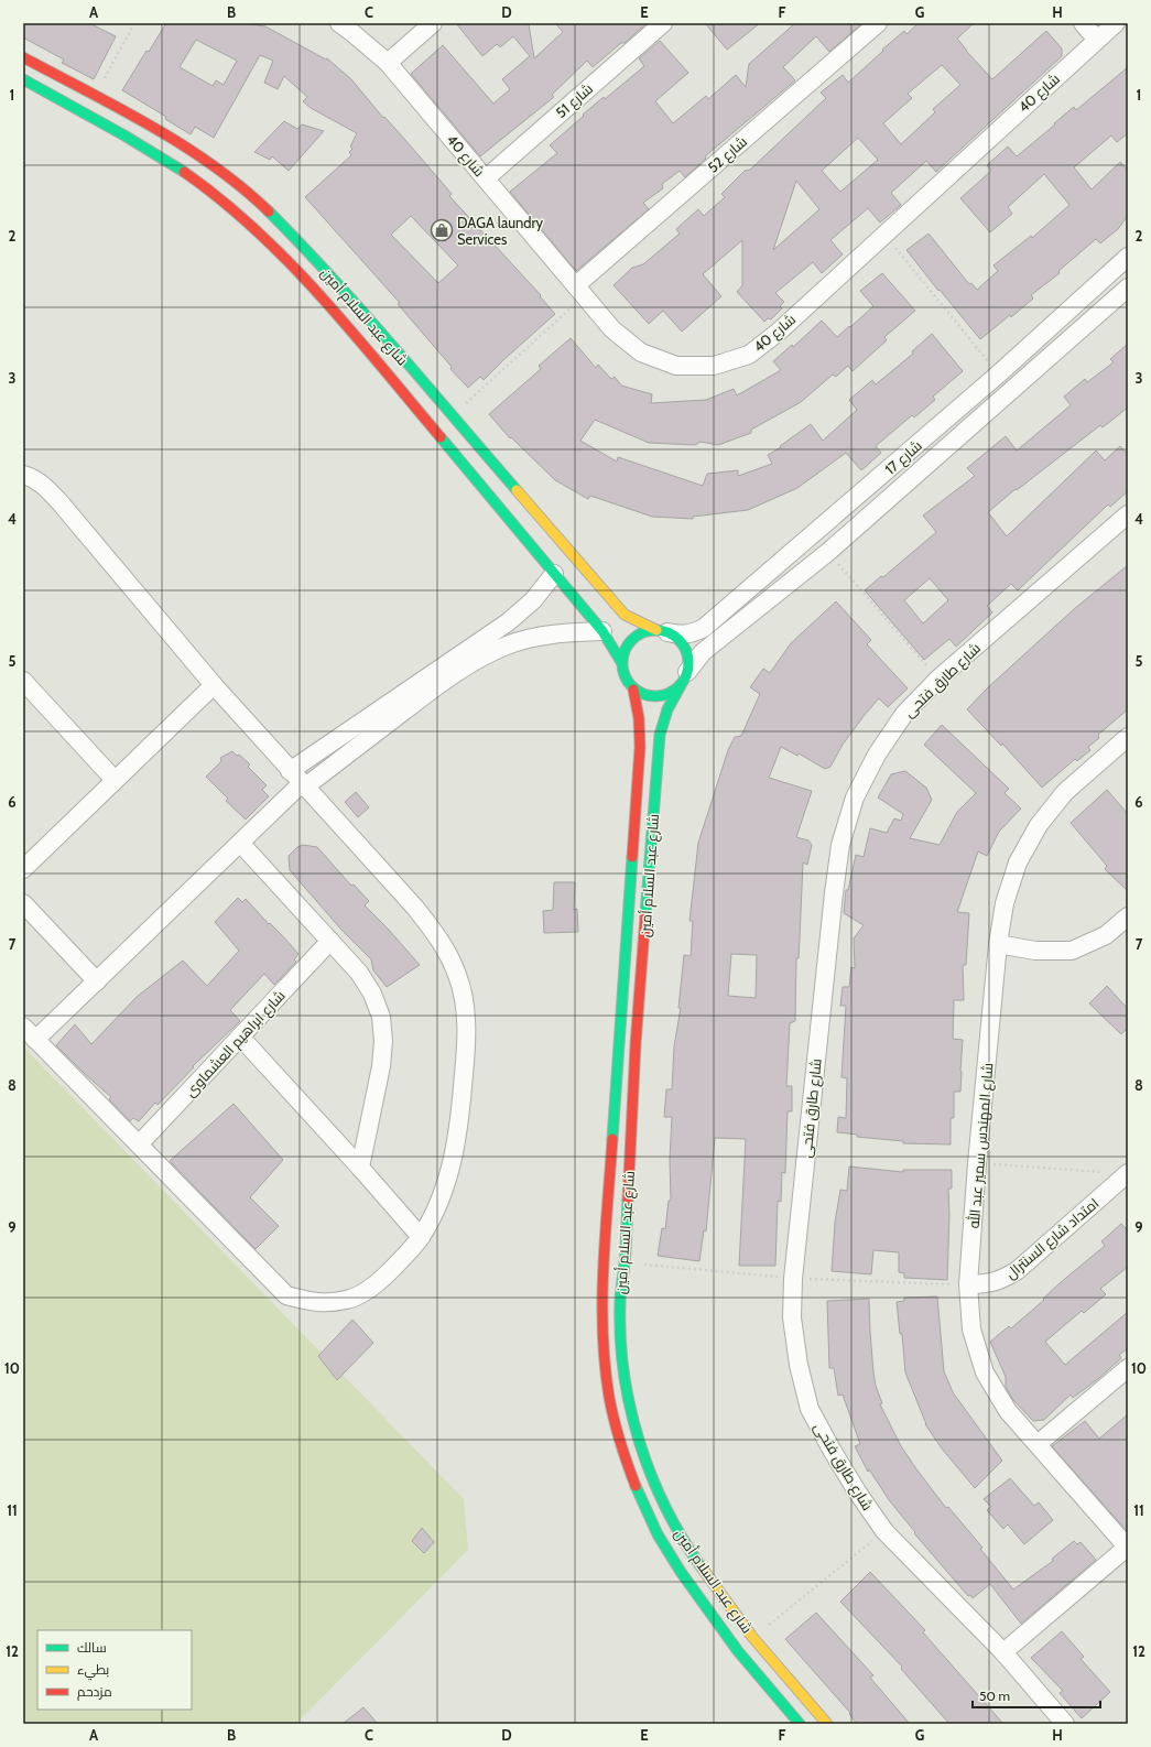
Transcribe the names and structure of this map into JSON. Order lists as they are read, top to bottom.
{
  "streets": {
    "street": [
      "شارع 40",
      "شارع 51",
      "شارع 52",
      "شارع عبد السلام أمين",
      "شارع 17",
      "شارع طارق فتحى",
      "شارع ابراهيم العشماوى",
      "شارع المهندس سمير عبد الله",
      "امتداد شارع السنترال"
    ]
  },
  "crossings": [
    ["شارع 40", "شارع 51"],
    ["شارع 40", "شارع 52"],
    ["شارع عبد السلام أمين", "شارع 17"],
    ["شارع المهندس سمير عبد الله", "امتداد شارع السنترال"]
  ],
  "places": {
    "shop": ["DAGA laundry Services"]
  },
  "legend": ["سالك", "بطيء", "مزدحم"],
  "scale_bar": "50 m",
  "grid": {
    "columns": [
      "A",
      "B",
      "C",
      "D",
      "E",
      "F",
      "G",
      "H"
    ],
    "rows": [
      "1",
      "2",
      "3",
      "4",
      "5",
      "6",
      "7",
      "8",
      "9",
      "10",
      "11",
      "12"
    ]
  }
}
